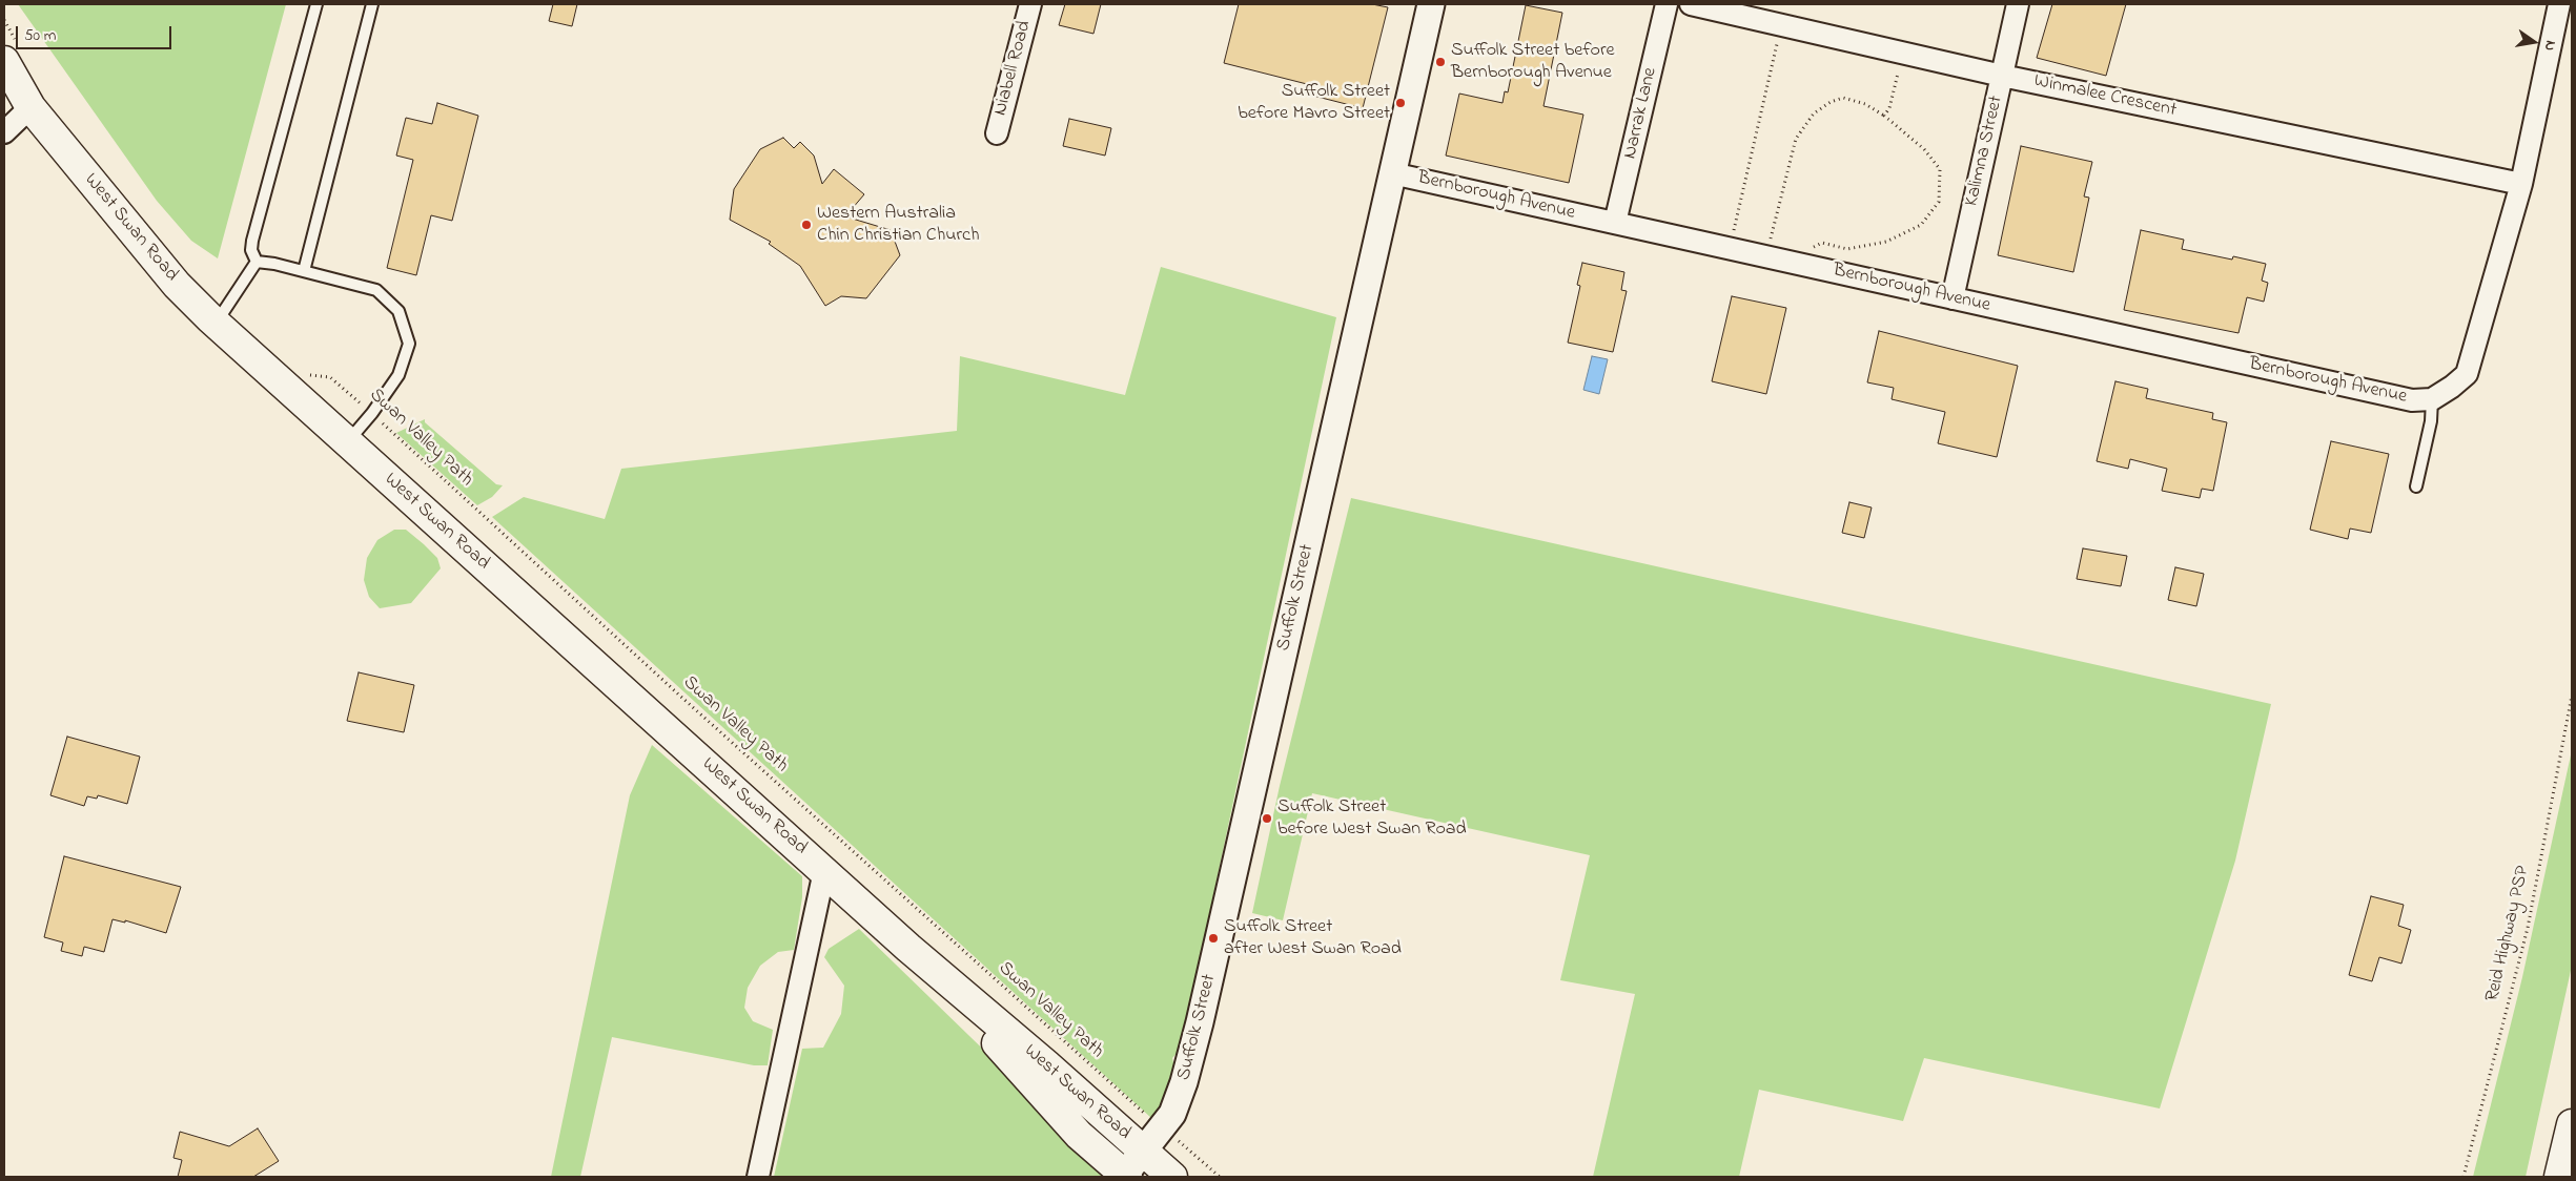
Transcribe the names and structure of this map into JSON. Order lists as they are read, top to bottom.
{
  "streets": {
    "main road": ["West Swan Road"],
    "street": [
      "Niabell Road",
      "Winmalee Crescent",
      "Narrak Lane",
      "Kalimna Street",
      "Bernborough Avenue",
      "Suffolk Street"
    ],
    "path": ["Swan Valley Path", "Reid Highway PSP"]
  },
  "crossings": [
    ["Winmalee Crescent", "Kalimna Street"],
    ["Winmalee Crescent", "Bernborough Avenue"],
    ["Narrak Lane", "Bernborough Avenue"],
    ["Kalimna Street", "Bernborough Avenue"],
    ["Bernborough Avenue", "Suffolk Street"],
    ["West Swan Road", "Suffolk Street"],
    ["Swan Valley Path", "Suffolk Street"]
  ],
  "places": [
    "Suffolk Street before Bernborough Avenue",
    "Suffolk Street before Mavro Street",
    "Western Australia Chin Christian Church",
    "Suffolk Street before West Swan Road",
    "Suffolk Street after West Swan Road"
  ],
  "scale_bar": "50 m",
  "north": "right"
}
